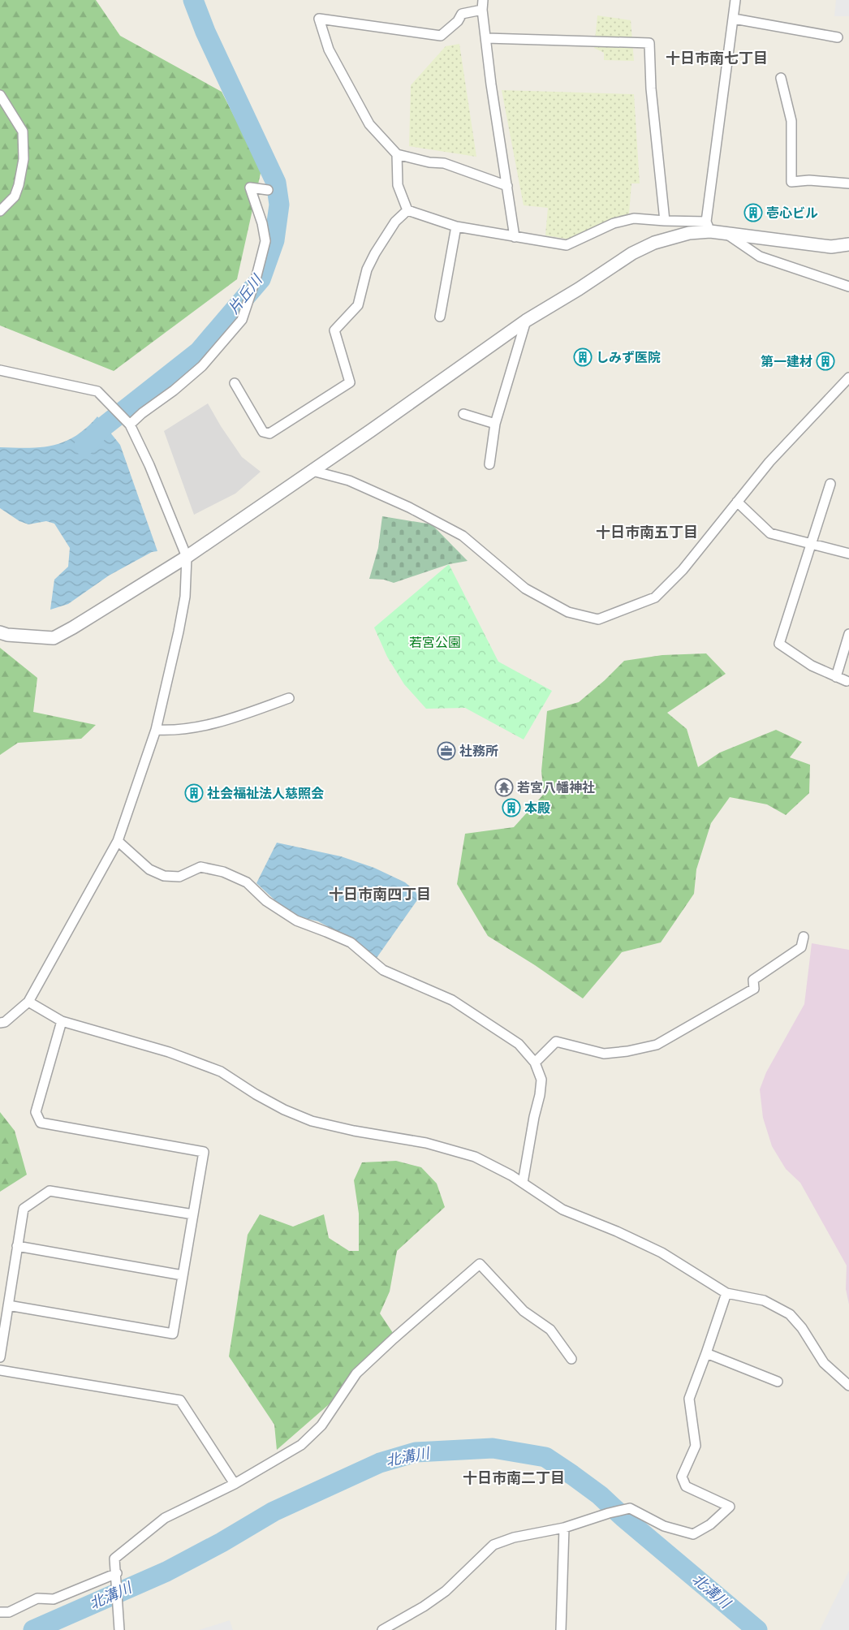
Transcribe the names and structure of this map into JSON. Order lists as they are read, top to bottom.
{
  "districts": [
    "十日市南七丁目",
    "十日市南五丁目",
    "十日市南四丁目",
    "十日市南二丁目"
  ],
  "water": ["片丘川", "北溝川"],
  "parks": ["若宮公園"],
  "places": {
    "building": [
      "壱心ビル",
      "しみず医院",
      "第一建材",
      "社会福祉法人慈照会",
      "本殿"
    ],
    "office": ["社務所"],
    "temple": ["若宮八幡神社"]
  }
}
